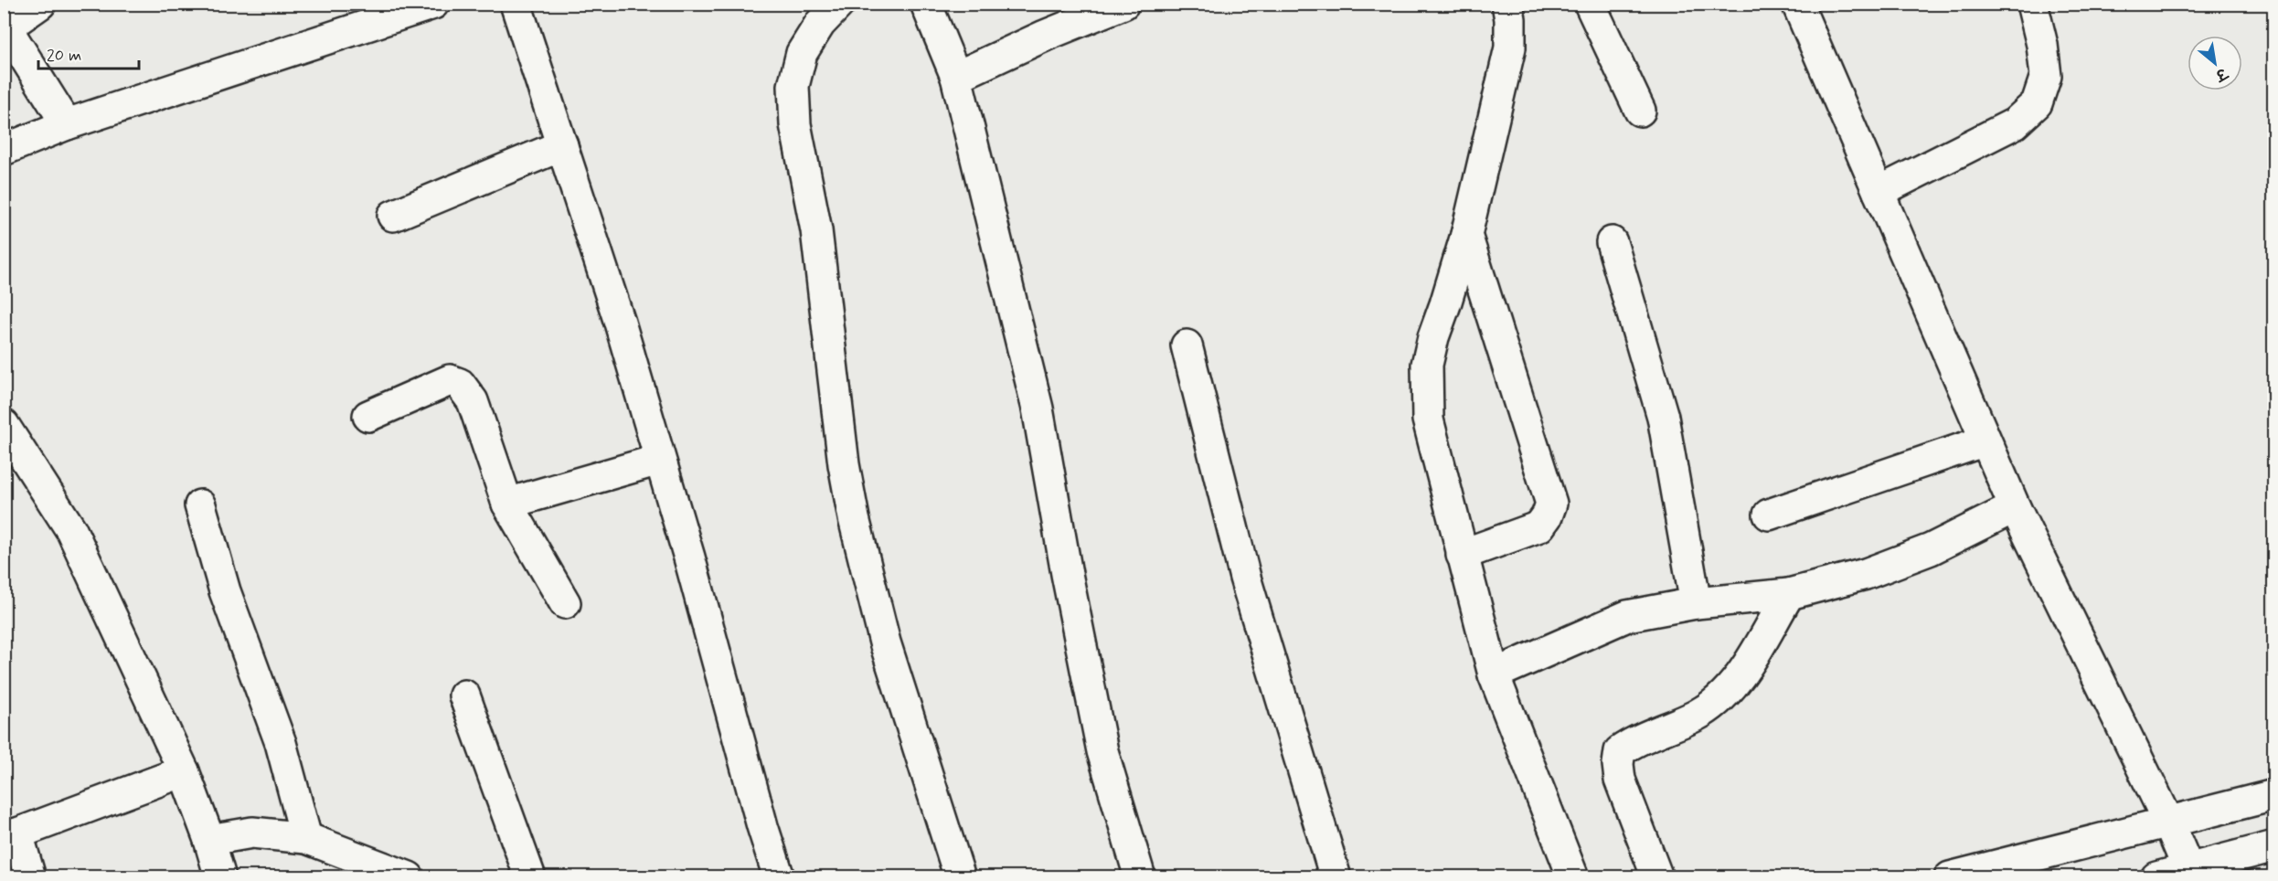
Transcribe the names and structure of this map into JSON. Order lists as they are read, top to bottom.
{
  "scale_bar": "20 m",
  "north": "bottom right"
}
